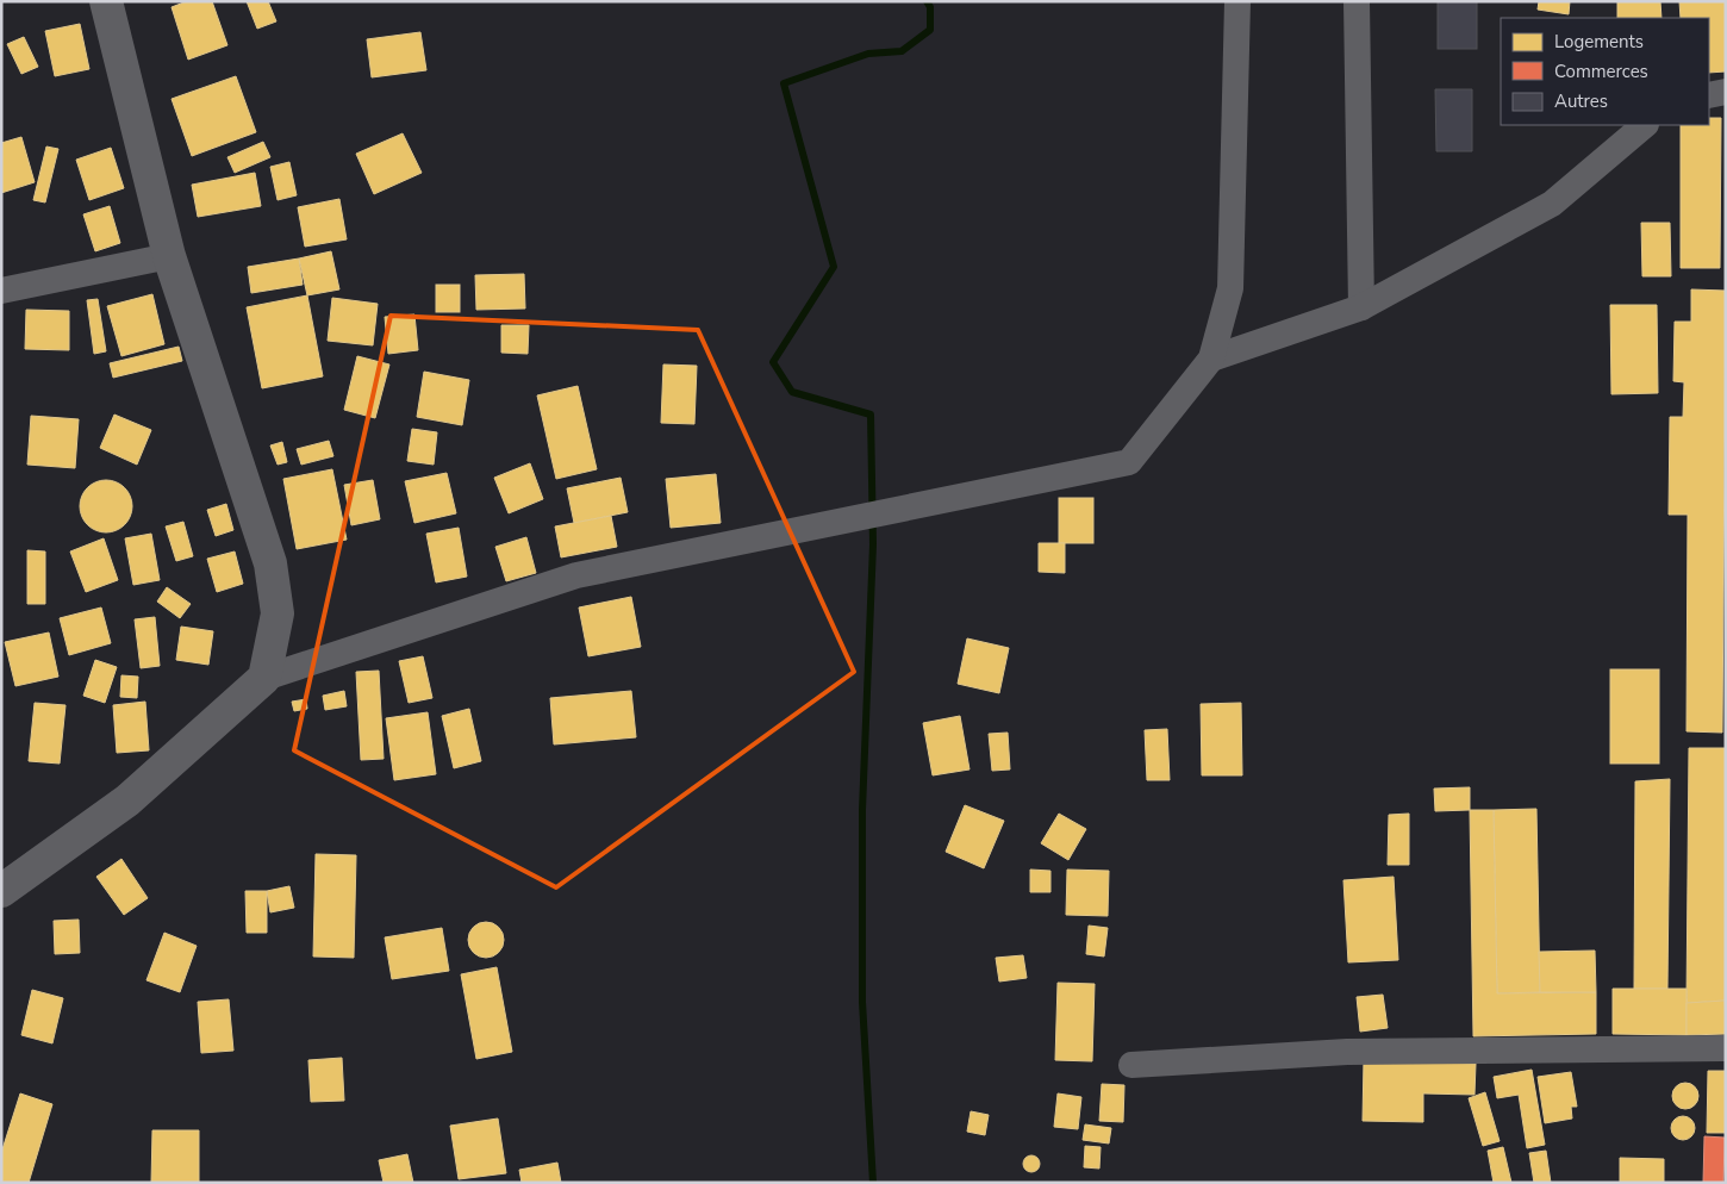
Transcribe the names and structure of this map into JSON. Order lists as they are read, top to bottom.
{
  "legend": ["Logements", "Commerces", "Autres"]
}
